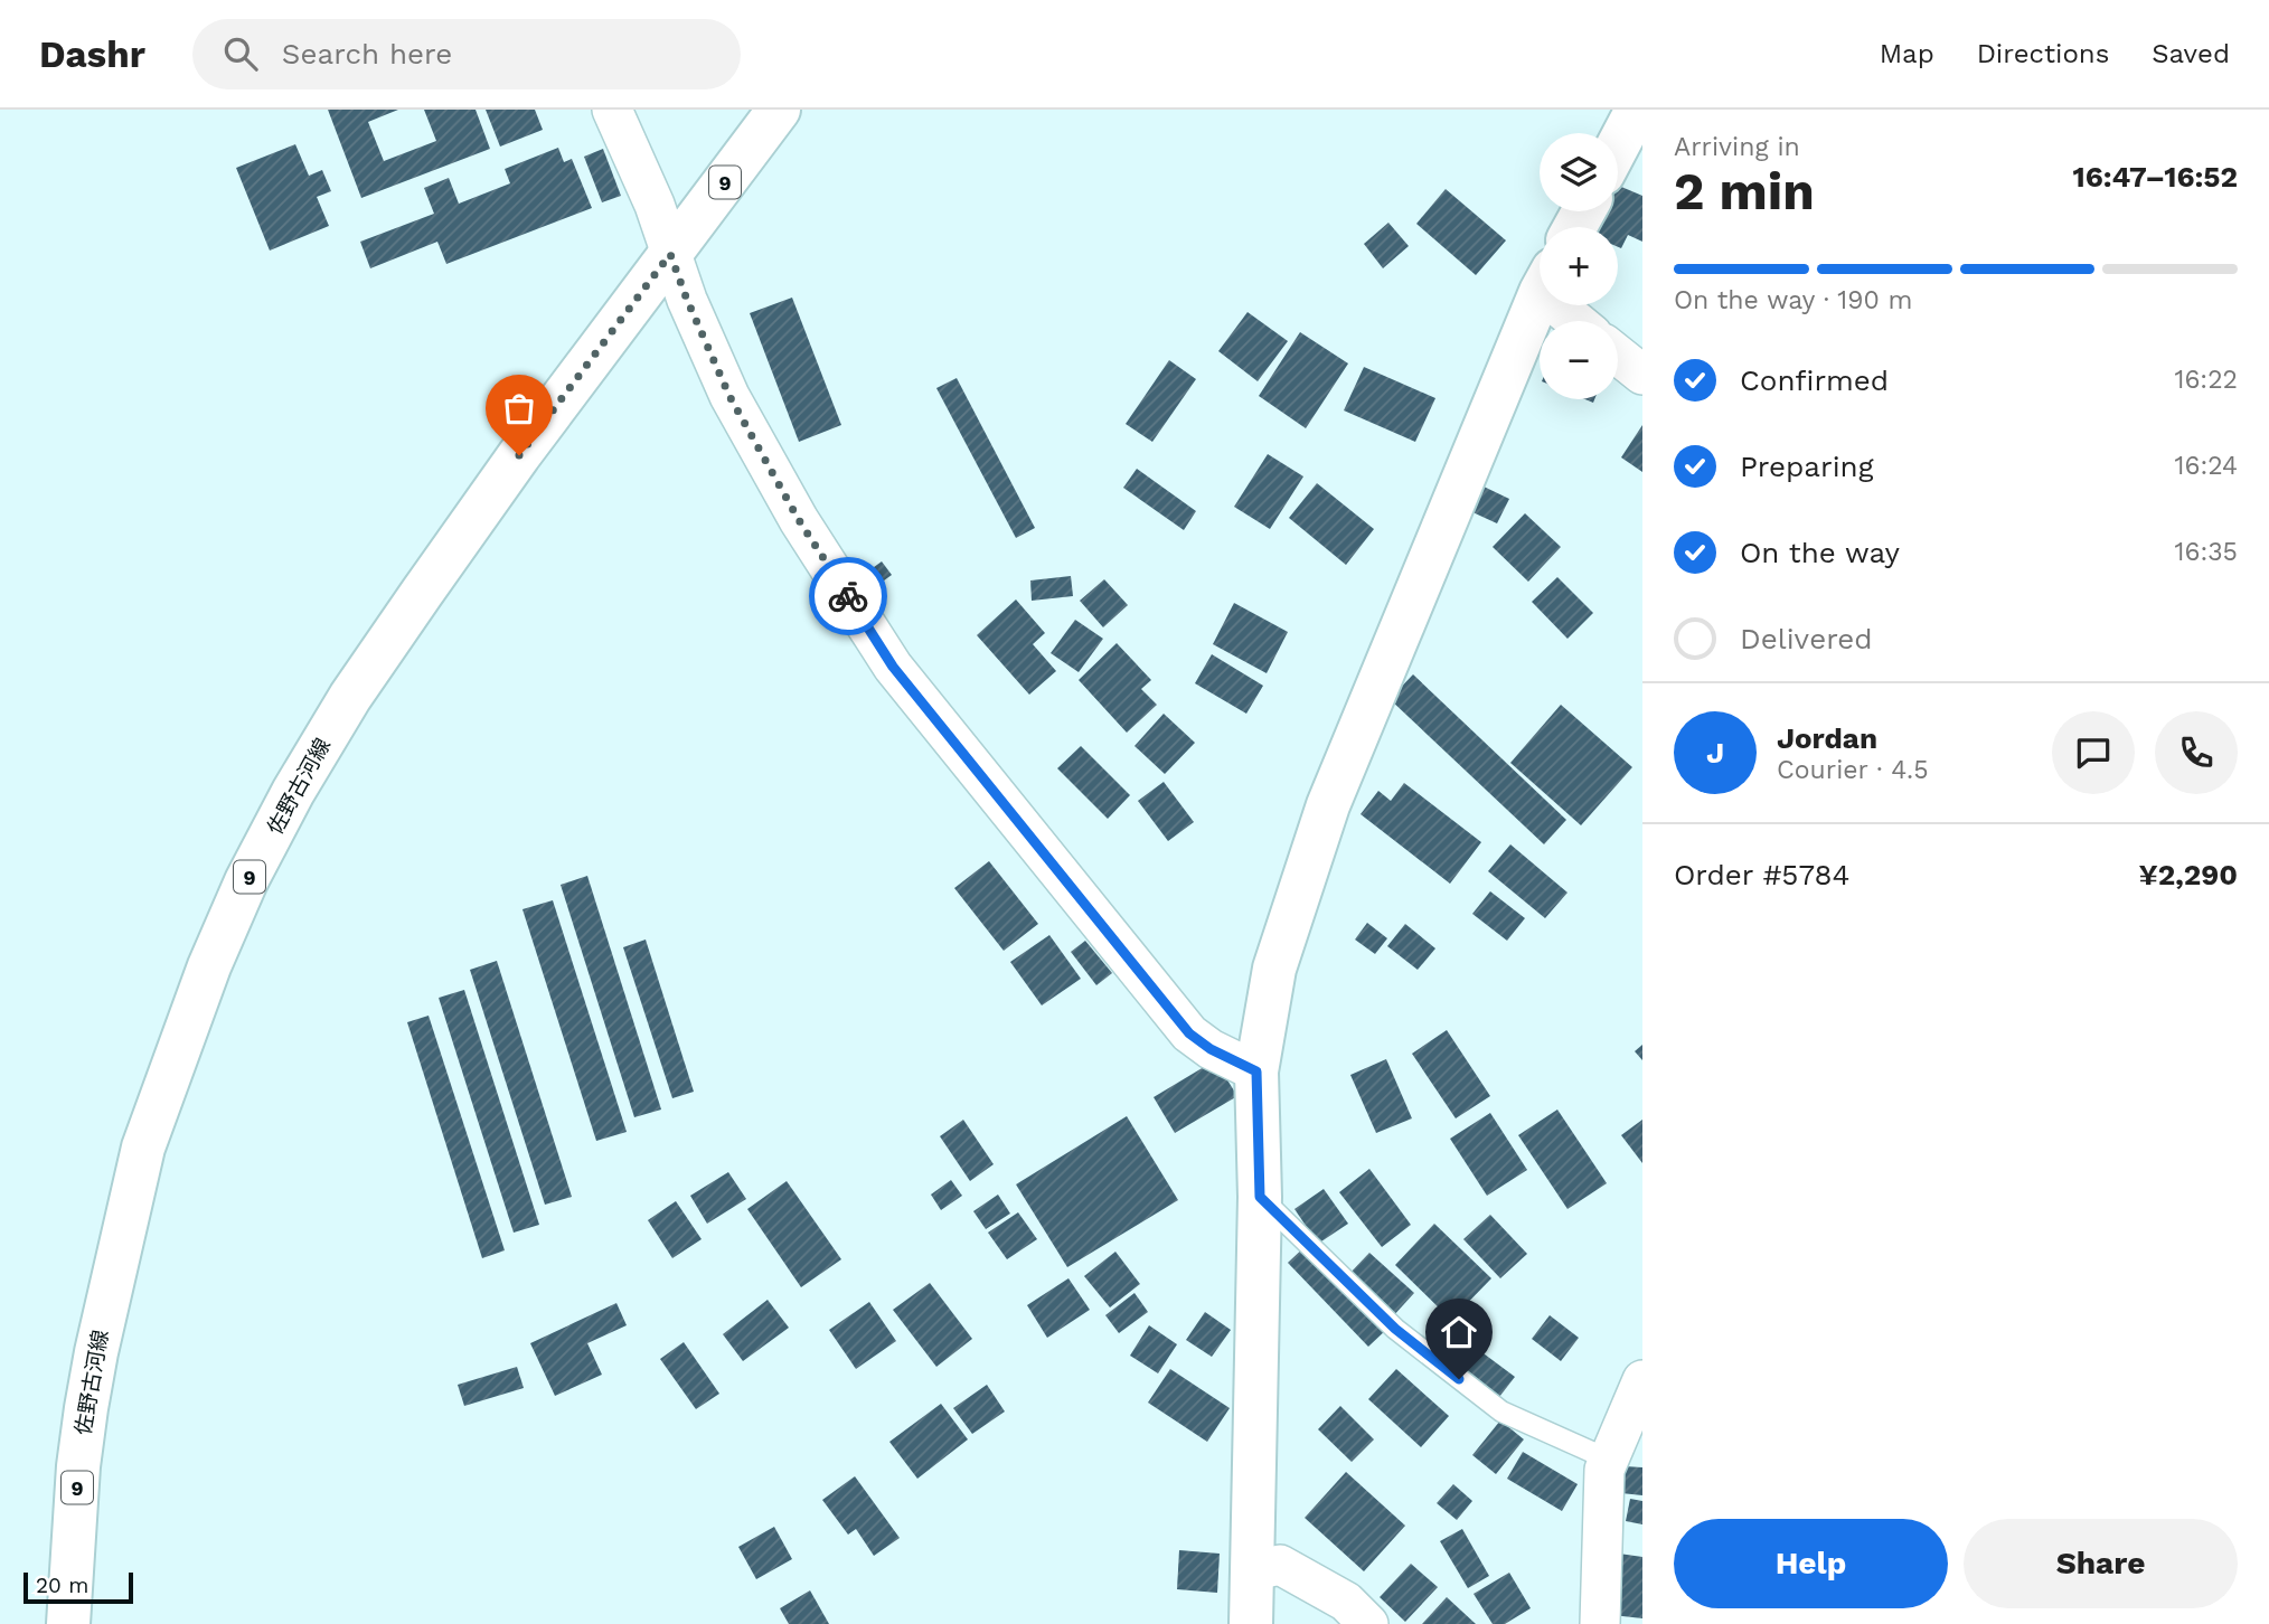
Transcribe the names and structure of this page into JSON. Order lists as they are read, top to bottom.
{
  "streets": {
    "main road": ["9", "佐野古河線"]
  },
  "scale_bar": "20 m",
  "page": {
    "header": "Dashr",
    "search": "Search here",
    "nav": ["Map", "Directions", "Saved"],
    "heading": ["2 min", "Arriving in", "16:47–16:52"],
    "panel": [
      "Jordan",
      "Courier · 4.5",
      "Order #5784",
      "¥2,290"
    ],
    "map_buttons": ["+", "−"],
    "bar": "On the way · 190 m",
    "list": [
      ["Confirmed", "16:22"],
      ["Preparing", "16:24"],
      ["On the way", "16:35"],
      "Delivered"
    ],
    "round": "J",
    "buttons": ["Help", "Share"],
    "scale": "20 m"
  }
}
